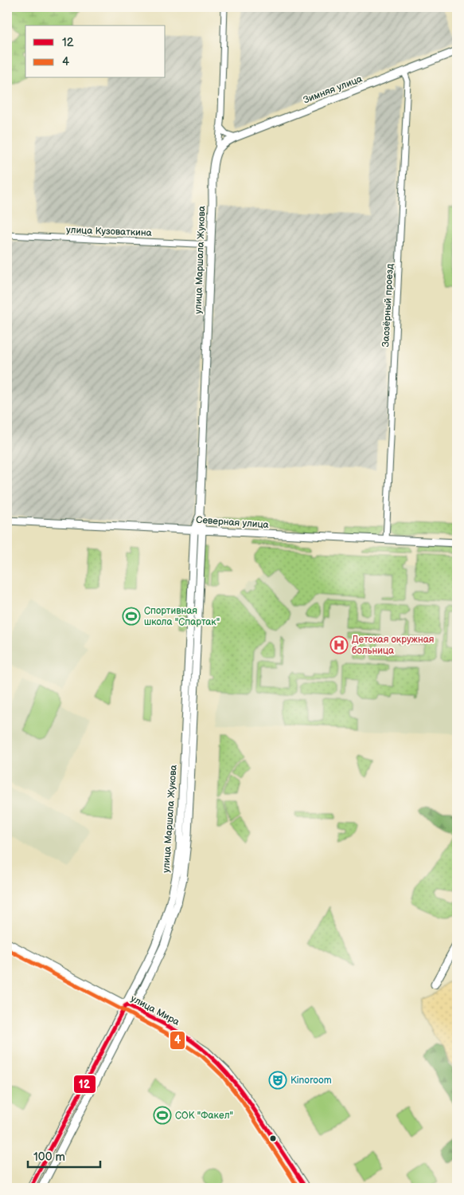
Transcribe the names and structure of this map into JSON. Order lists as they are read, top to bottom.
{
  "streets": {
    "main road": [
      "Зимняя улица",
      "улица Маршала Жукова",
      "Северная улица",
      "улица Мира"
    ],
    "street": ["улица Кузоваткина", "Заозёрный проезд"]
  },
  "crossings": [
    ["Зимняя улица", "улица Маршала Жукова"],
    ["Зимняя улица", "Заозёрный проезд"],
    ["улица Кузоваткина", "улица Маршала Жукова"],
    ["улица Маршала Жукова", "Северная улица"],
    ["улица Маршала Жукова", "улица Мира"],
    ["Заозёрный проезд", "Северная улица"]
  ],
  "places": {
    "sports": ["Спортивная школа \"Спартак\"", "СОК \"Факел\""],
    "hospital": ["Детская окружная больница"],
    "theatre": ["Kinoroom"]
  },
  "lines": ["transit line 4", "transit line 12"],
  "legend": ["12", "4"],
  "scale_bar": "100 m"
}
